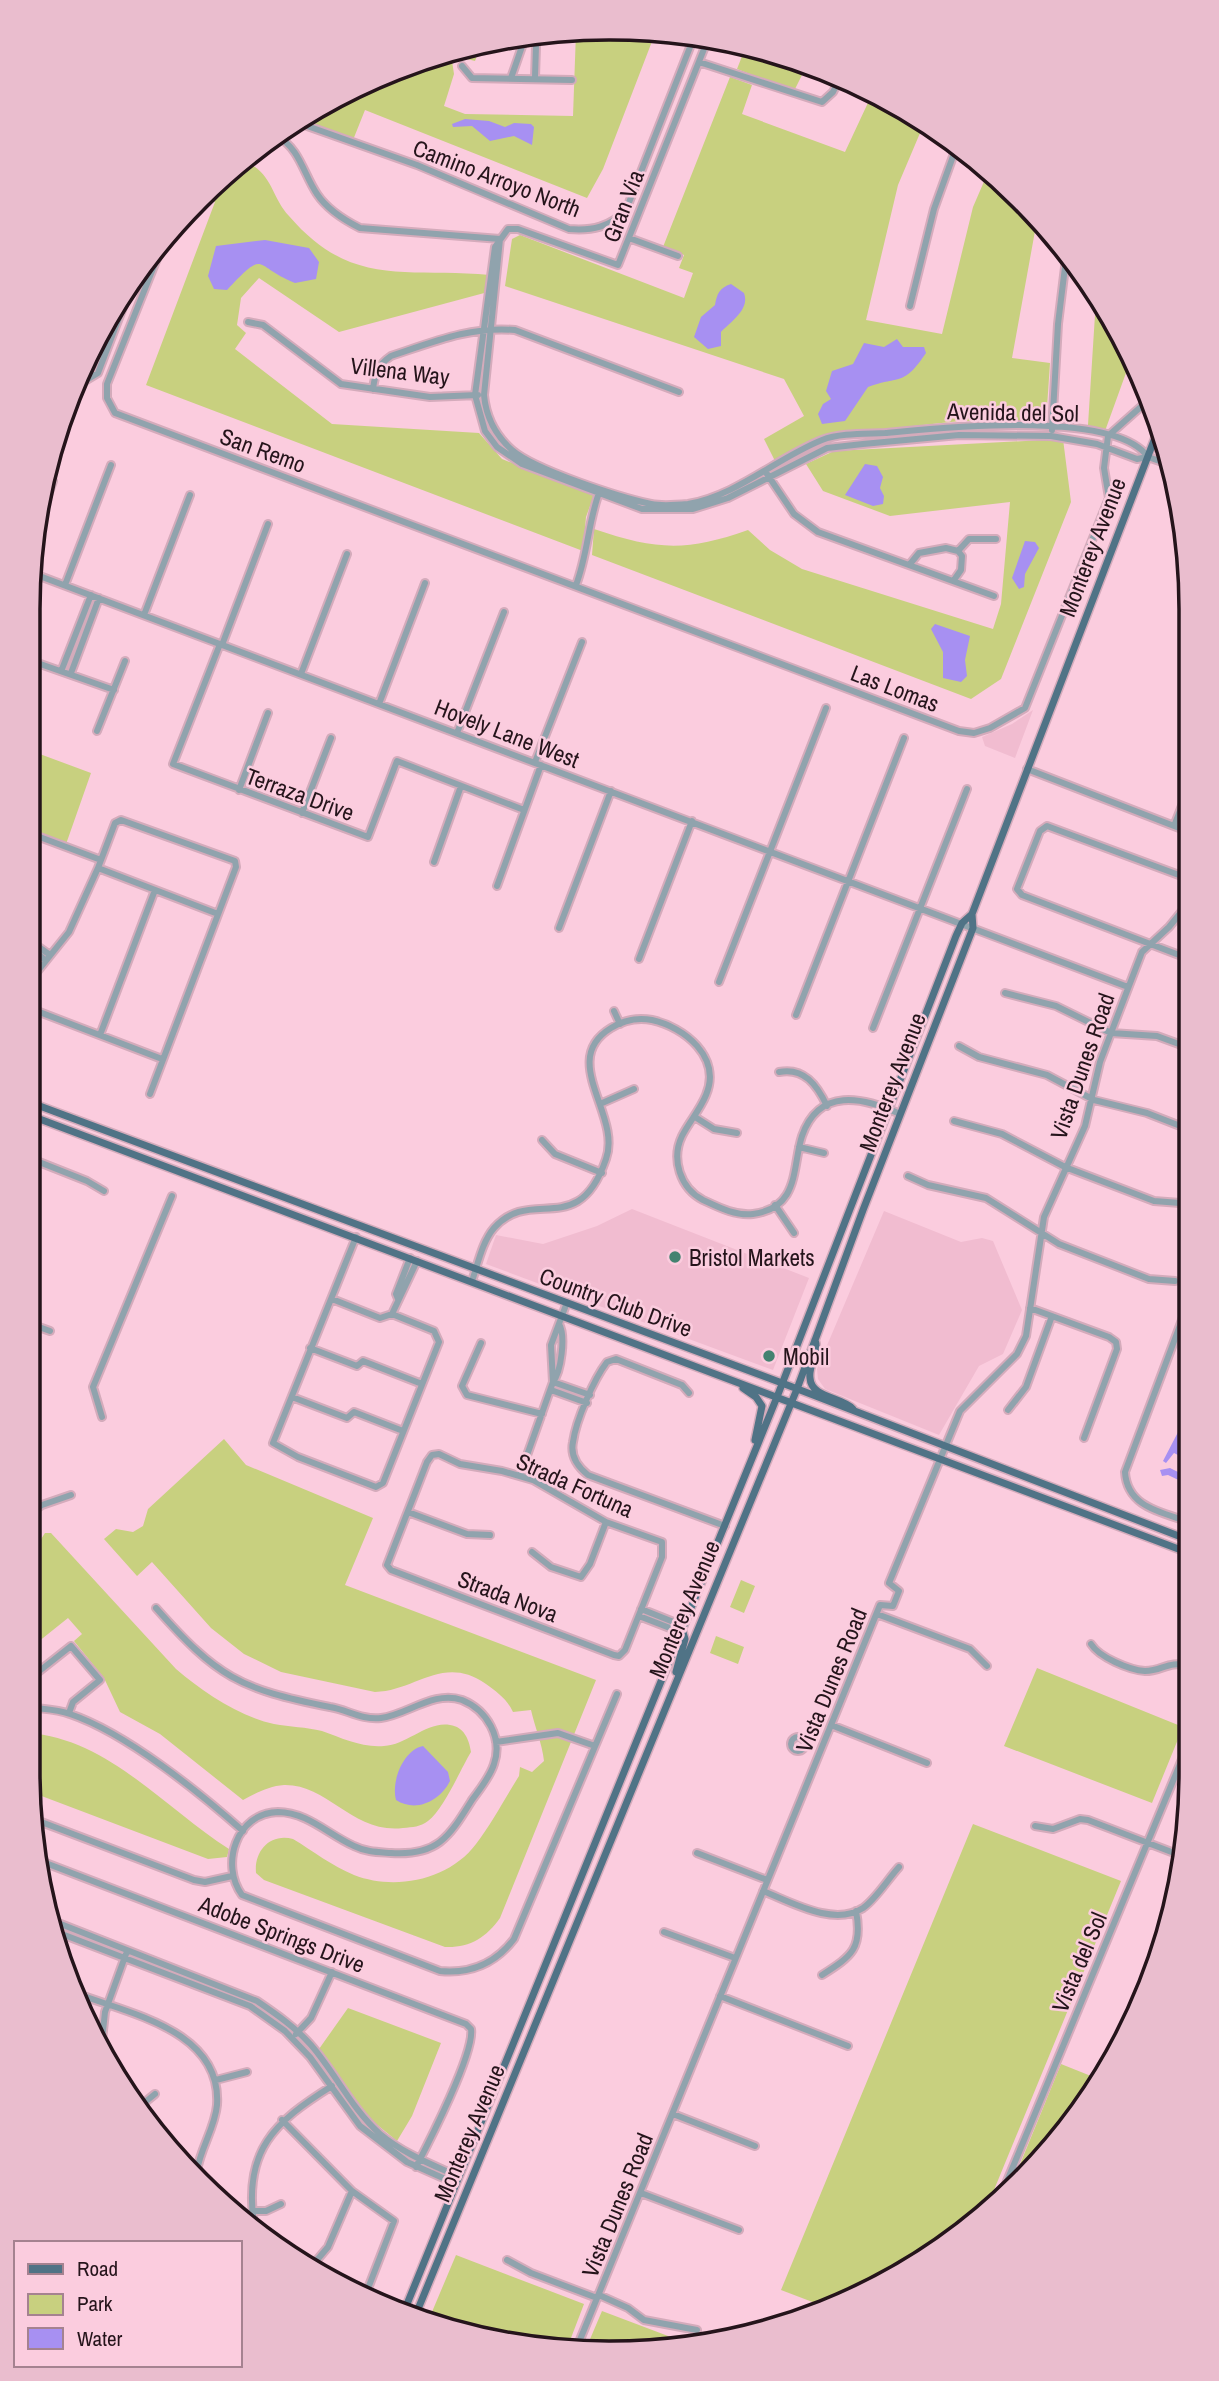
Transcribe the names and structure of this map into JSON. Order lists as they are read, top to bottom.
{
  "streets": {
    "main road": ["Monterey Avenue", "Country Club Drive"],
    "street": [
      "Camino Arroyo North",
      "Gran Via",
      "Villena Way",
      "Avenida del Sol",
      "San Remo",
      "Las Lomas",
      "Hovely Lane West",
      "Terraza Drive",
      "Vista Dunes Road",
      "Strada Fortuna",
      "Strada Nova",
      "Adobe Springs Drive",
      "Vista del Sol"
    ]
  },
  "crossings": [
    ["Gran Via", "Avenida del Sol"],
    ["Villena Way", "Avenida del Sol"],
    ["Avenida del Sol", "Monterey Avenue"],
    ["Avenida del Sol", "Las Lomas"],
    ["San Remo", "Las Lomas"],
    ["Monterey Avenue", "Hovely Lane West"],
    ["Monterey Avenue", "Country Club Drive"],
    ["Hovely Lane West", "Terraza Drive"],
    ["Hovely Lane West", "Vista Dunes Road"],
    ["Vista Dunes Road", "Country Club Drive"],
    ["Strada Fortuna", "Strada Nova"]
  ],
  "places": ["Bristol Markets", "Mobil"],
  "legend": ["Road", "Park", "Water"]
}
